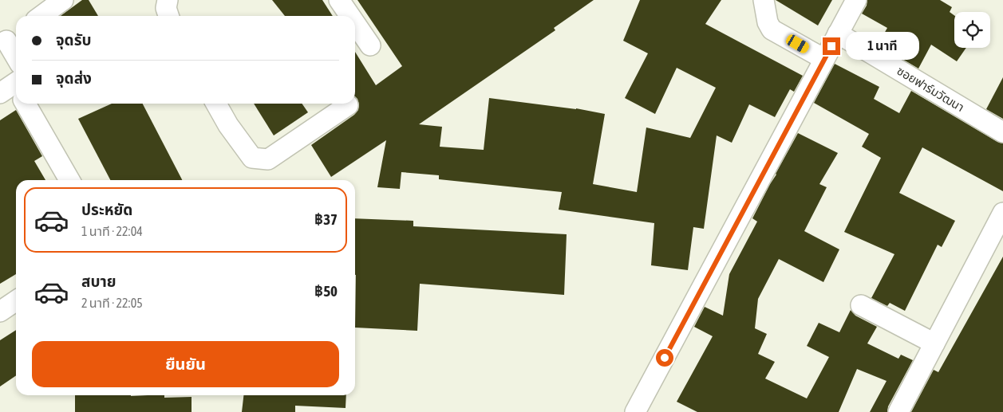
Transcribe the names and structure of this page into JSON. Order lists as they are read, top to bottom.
{
  "streets": {
    "street": ["ซอยฟาร์มวัฒนา"]
  },
  "page": {
    "banner": ["จุดรับ", "จุดส่ง"],
    "bubble": "1 นาที",
    "list": [
      {
        "name": "ประหยัด",
        "note": "1 นาที · 22:04",
        "value": "฿37"
      },
      {
        "name": "สบาย",
        "note": "2 นาที · 22:05",
        "value": "฿50"
      }
    ],
    "buttons": "ยืนยัน"
  }
}
